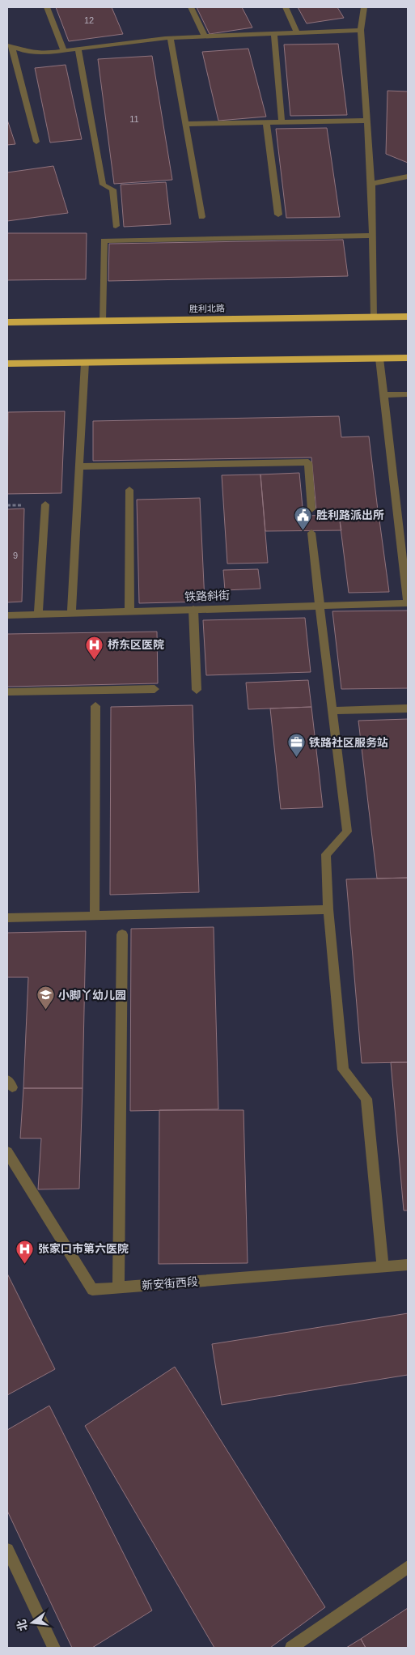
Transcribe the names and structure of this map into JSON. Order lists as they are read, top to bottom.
{
  "streets": {
    "highway": ["胜利北路"],
    "street": ["铁路斜街", "新安街西段"]
  },
  "places": {
    "public building": ["胜利路派出所"],
    "hospital": ["桥东区医院", "张家口市第六医院"],
    "office": ["铁路社区服务站"],
    "school or university": ["小脚丫幼儿园"]
  },
  "house_numbers": ["12", "11", "9"],
  "north": "left"
}
